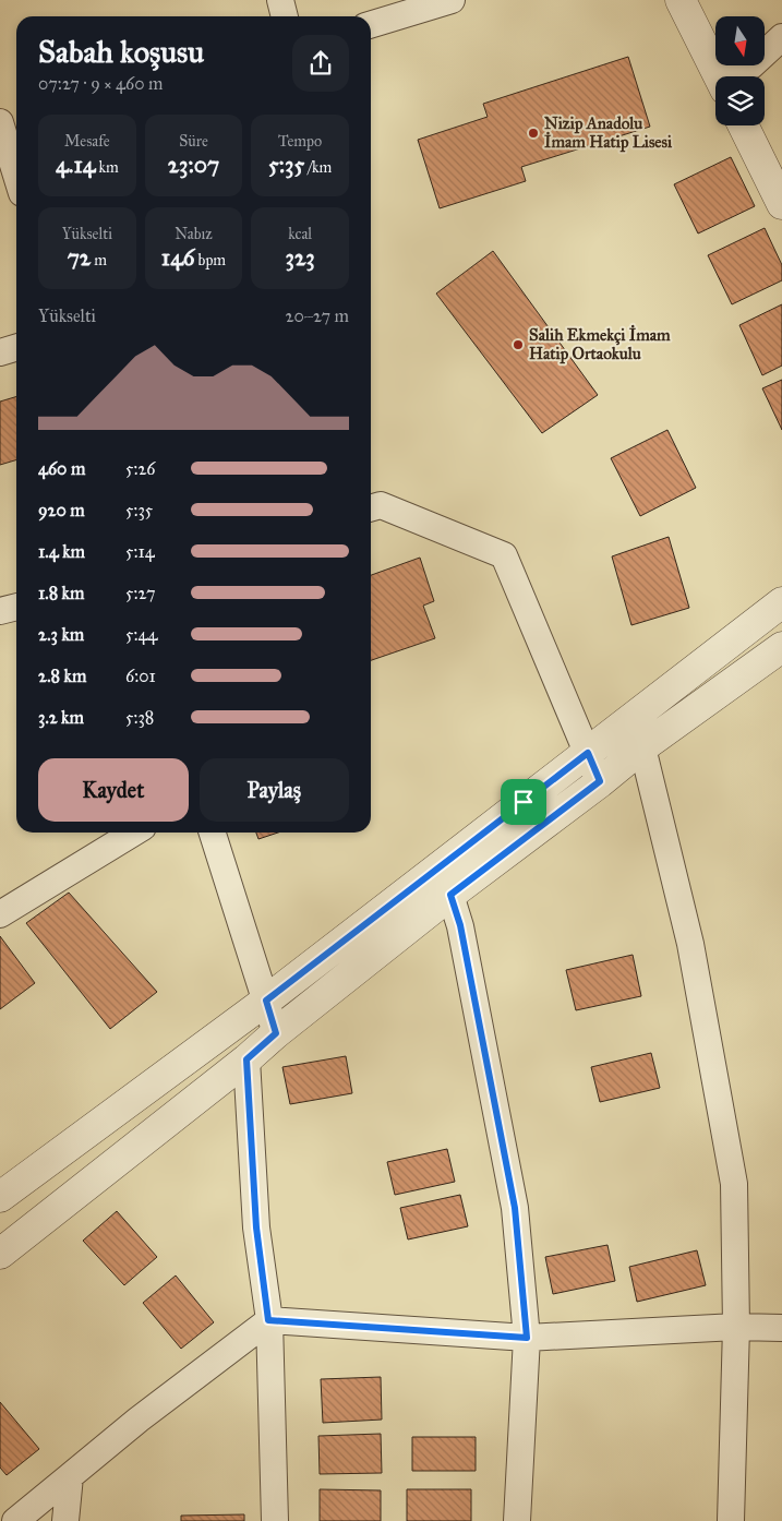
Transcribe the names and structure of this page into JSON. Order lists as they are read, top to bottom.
{
  "places": ["Nizip Anadolu İmam Hatip Lisesi", "Salih Ekmekçi İmam Hatip Ortaokulu"],
  "north": "bottom",
  "page": {
    "heading": ["Sabah koşusu", "07:27 · 9 × 460 m"],
    "stats": [
      ["Mesafe", "4.14 km"],
      ["Süre", "23:07"],
      ["Tempo", "5:35 /km"],
      ["Yükselti", "72 m"],
      ["Nabız", "146 bpm"],
      ["kcal", "323"]
    ],
    "chart": ["Yükselti", "20–27 m"],
    "list": [
      {
        "name": "460 m",
        "note": "5:26"
      },
      {
        "name": "920 m",
        "note": "5:35"
      },
      {
        "name": "1.4 km",
        "note": "5:14"
      },
      {
        "name": "1.8 km",
        "note": "5:27"
      },
      {
        "name": "2.3 km",
        "note": "5:44"
      },
      {
        "name": "2.8 km",
        "note": "6:01"
      },
      {
        "name": "3.2 km",
        "note": "5:38"
      }
    ],
    "buttons": ["Kaydet", "Paylaş"]
  }
}
